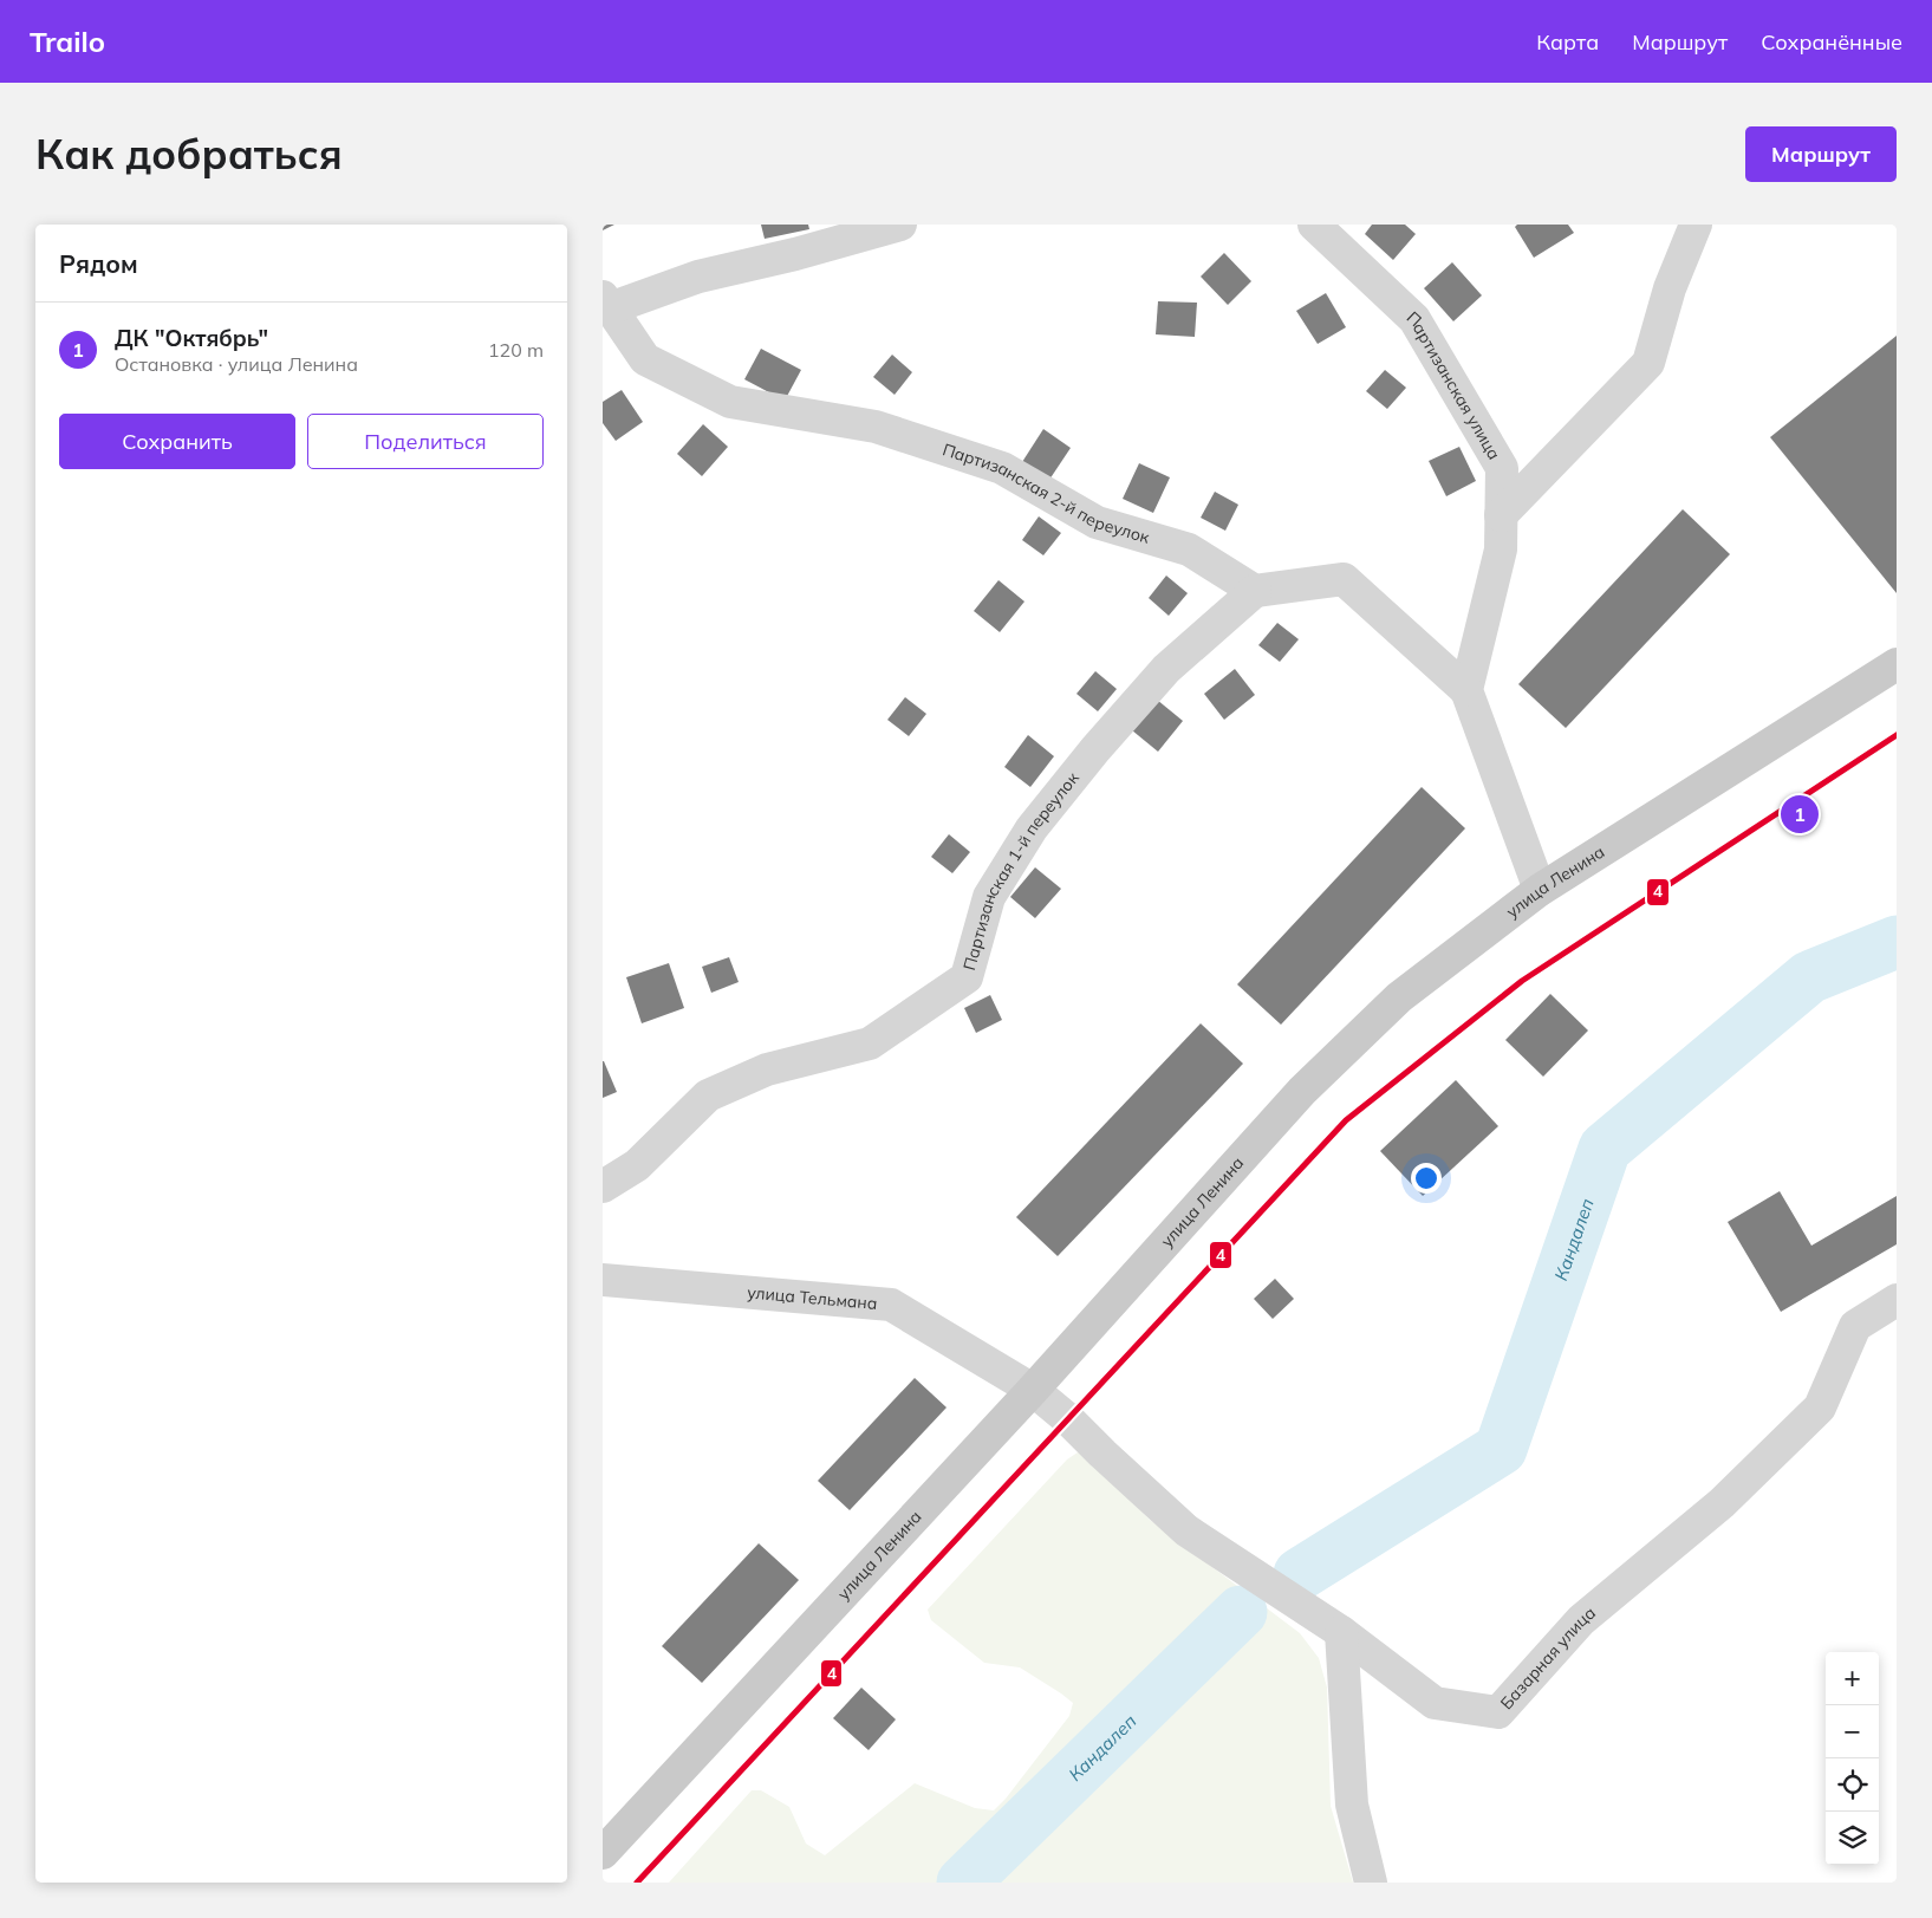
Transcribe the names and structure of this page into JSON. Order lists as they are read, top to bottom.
{
  "streets": {
    "main road": ["улица Ленина"],
    "street": [
      "Партизанская улица",
      "Партизанская 2-й переулок",
      "Партизанская 1-й переулок",
      "улица Тельмана",
      "Базарная улица"
    ]
  },
  "crossings": [
    ["Партизанская 2-й переулок", "Партизанская 1-й переулок"],
    ["улица Ленина", "улица Тельмана"],
    ["улица Ленина", "Базарная улица"],
    ["улица Тельмана", "Базарная улица"]
  ],
  "water": ["Кандалеп"],
  "lines": ["transit line 4"],
  "page": {
    "header": "Trailo",
    "nav": ["Карта", "Маршрут", "Сохранённые"],
    "buttons": [
      "Маршрут",
      ["Сохранить", "Поделиться"]
    ],
    "title": "Как добраться",
    "heading": "Рядом",
    "list": [
      {
        "mark": "1",
        "name": "ДК \"Октябрь\"",
        "note": "Остановка · улица Ленина",
        "value": "120 m"
      }
    ],
    "pins": "1",
    "map_buttons": ["+", "−"]
  }
}
